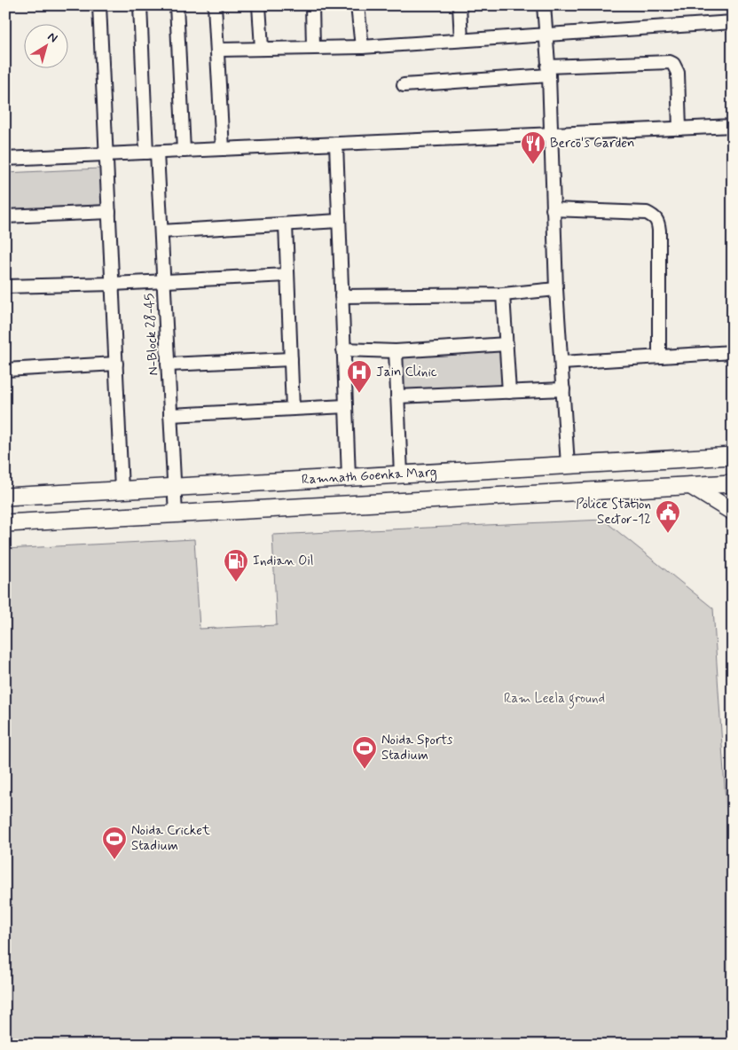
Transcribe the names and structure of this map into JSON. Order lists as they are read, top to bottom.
{
  "streets": {
    "street": ["N-Block 28-45", "Ramnath Goenka Marg"]
  },
  "crossings": [
    ["N-Block 28-45", "Ramnath Goenka Marg"]
  ],
  "parks": ["Ram Leela ground"],
  "places": {
    "restaurant": ["Berco's Garden"],
    "hospital": ["Jain Clinic"],
    "public building": ["Police Station Sector-12"],
    "fuel station": ["Indian Oil"],
    "sports": ["Noida Sports Stadium", "Noida Cricket Stadium"]
  },
  "north": "top right"
}
